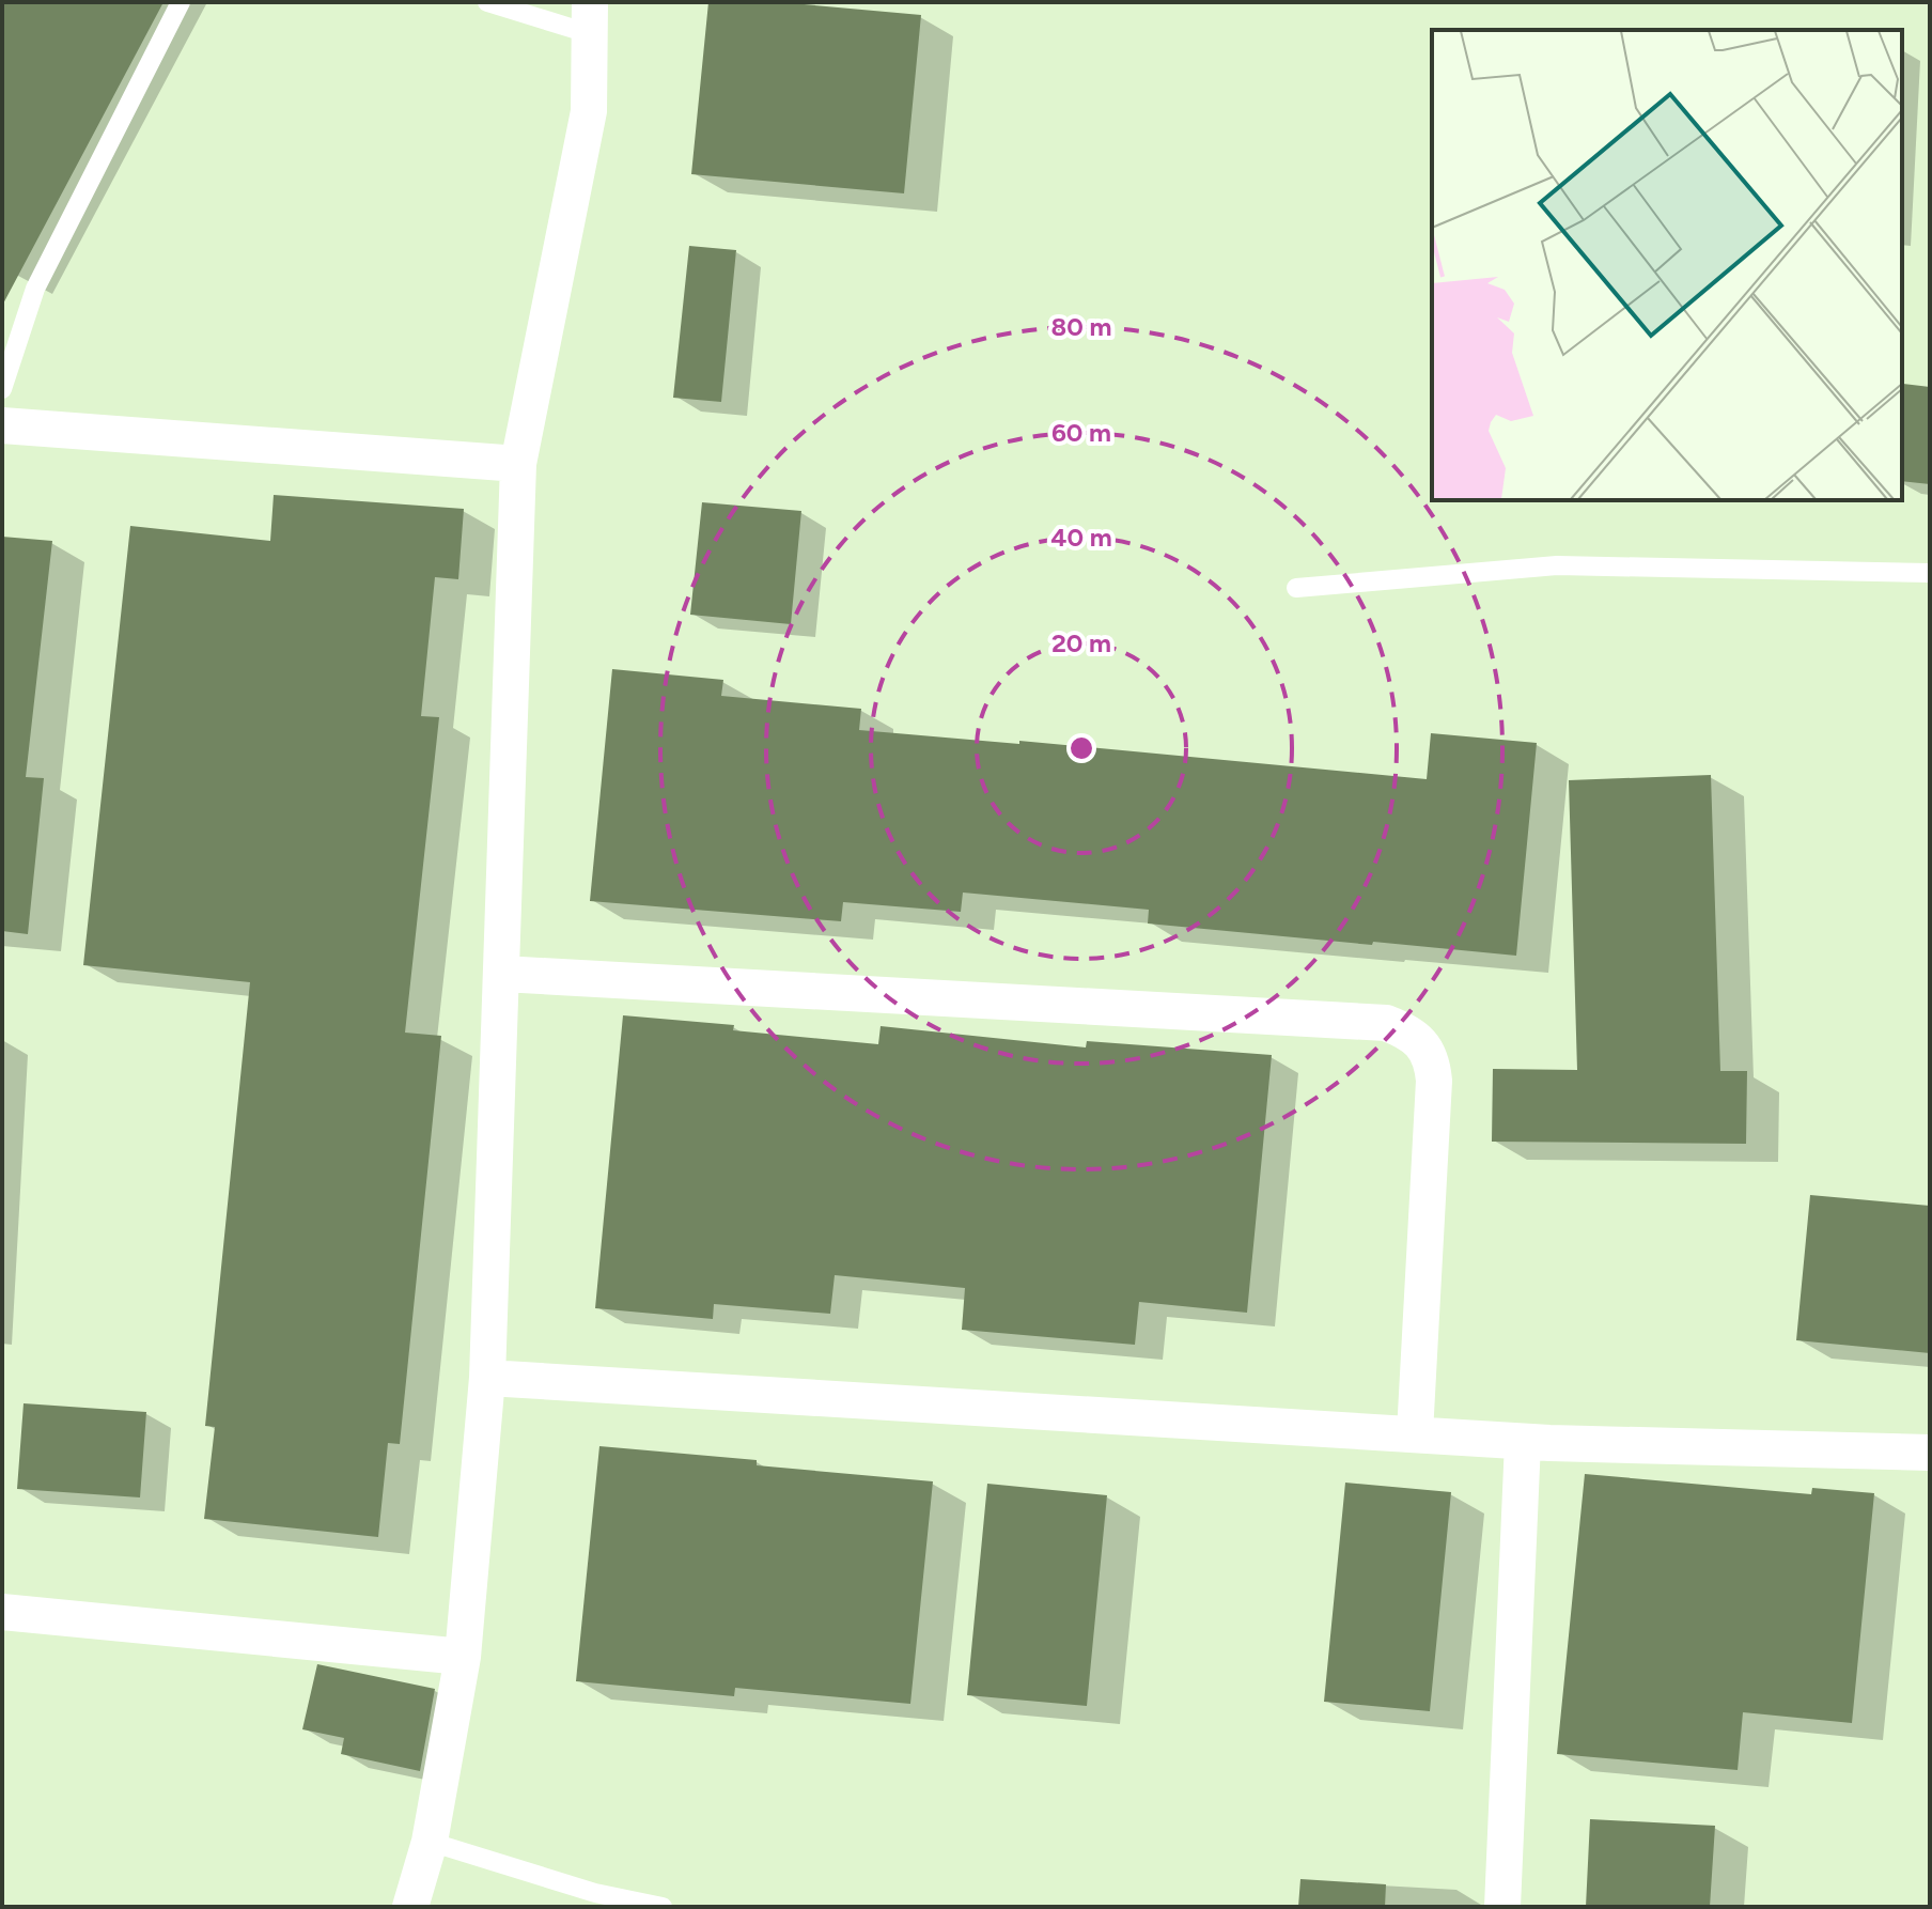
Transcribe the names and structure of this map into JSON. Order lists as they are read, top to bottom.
{
  "rings": [
    "80 m",
    "60 m",
    "40 m",
    "20 m"
  ]
}
